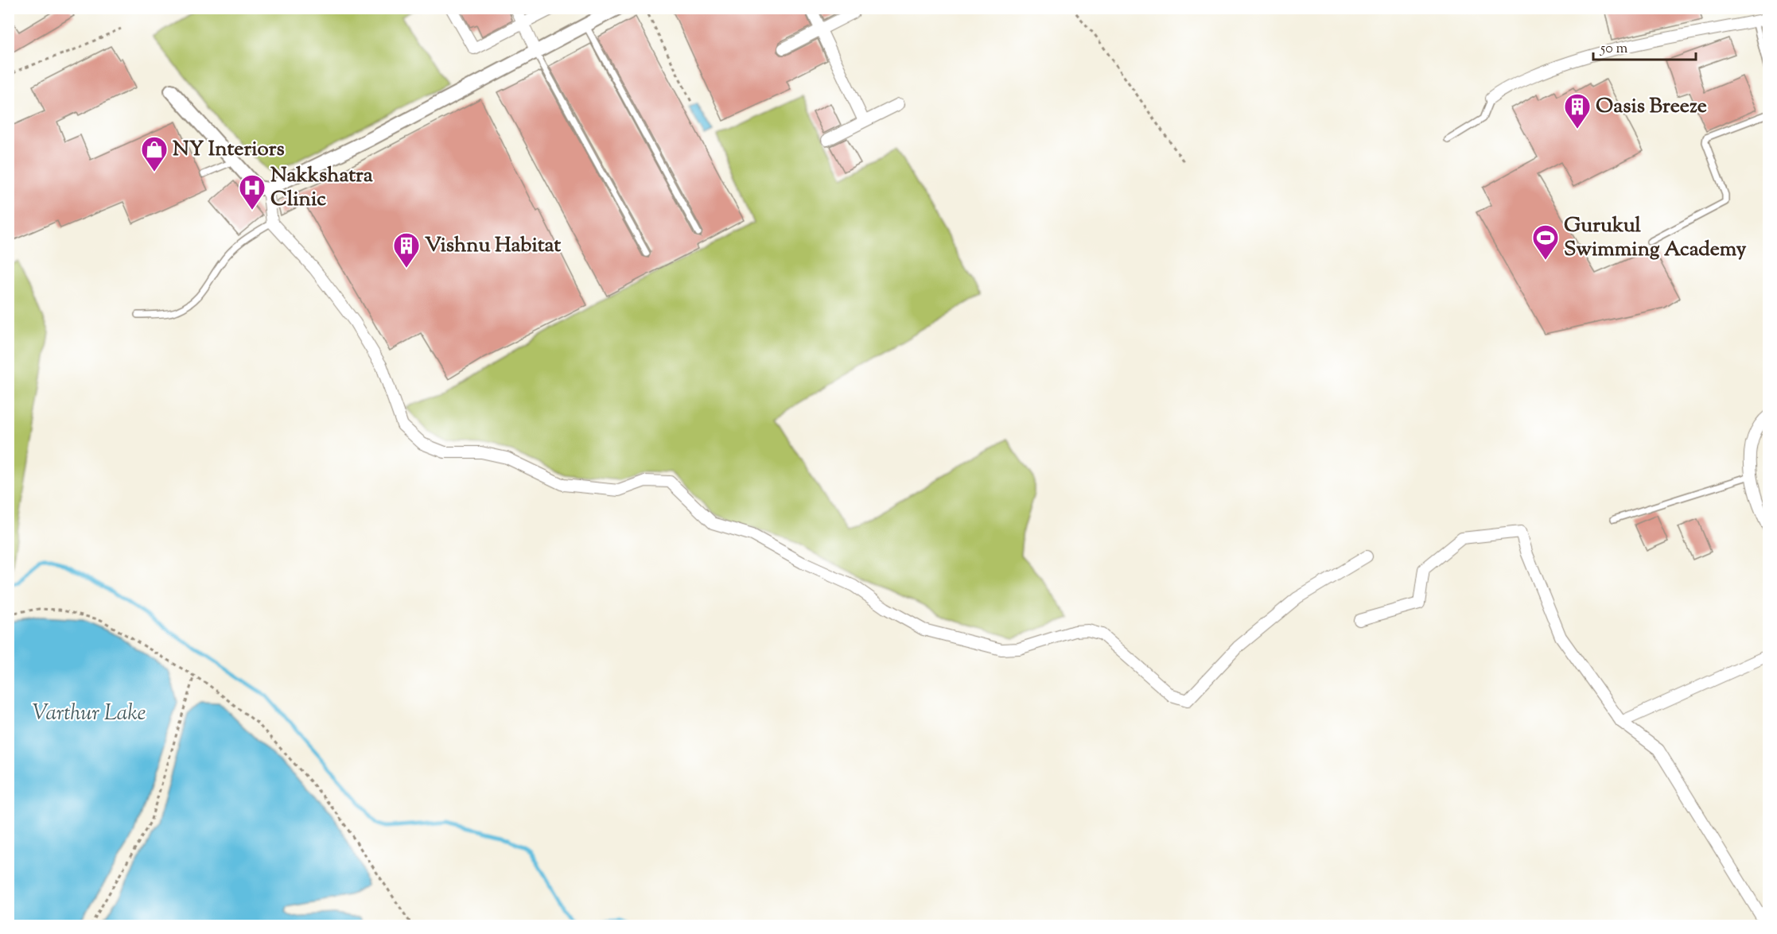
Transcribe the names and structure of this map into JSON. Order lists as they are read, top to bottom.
{
  "water": ["Varthur Lake"],
  "places": {
    "building": ["Oasis Breeze", "Vishnu Habitat"],
    "shop": ["NY Interiors"],
    "hospital": ["Nakkshatra Clinic"],
    "sports": ["Gurukul Swimming Academy"]
  },
  "scale_bar": "50 m"
}
